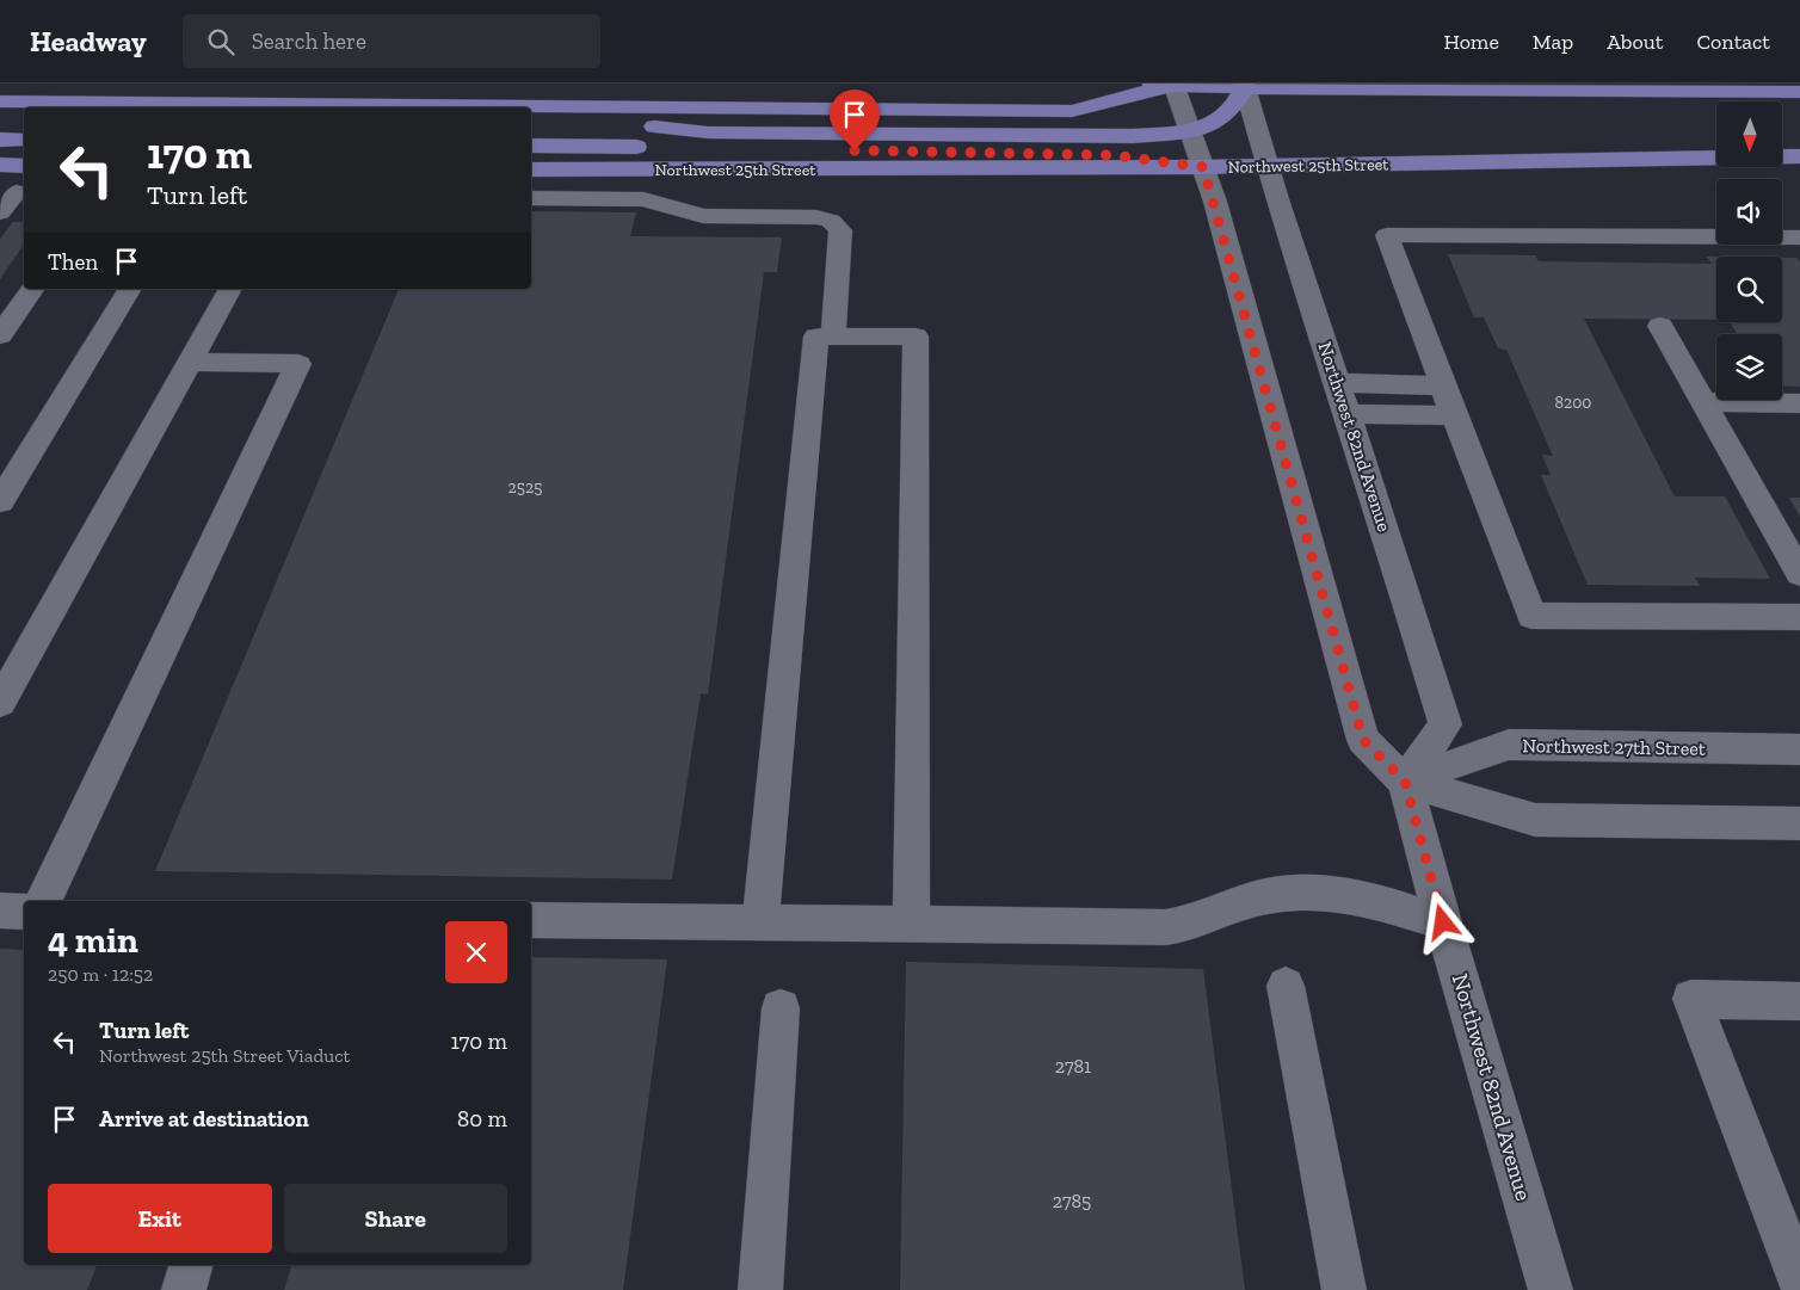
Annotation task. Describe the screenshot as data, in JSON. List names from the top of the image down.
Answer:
{
  "streets": {
    "main road": ["Northwest 25th Street"],
    "street": ["Northwest 82nd Avenue", "Northwest 27th Street"]
  },
  "crossings": [
    ["Northwest 25th Street", "Northwest 82nd Avenue"],
    ["Northwest 82nd Avenue", "Northwest 27th Street"]
  ],
  "house_numbers": [
    "8200",
    "2525",
    "2781",
    "2785"
  ],
  "north": "bottom",
  "page": {
    "header": "Headway",
    "search": "Search here",
    "nav": [
      "Home",
      "Map",
      "About",
      "Contact"
    ],
    "turn": ["170 m", "Turn left"],
    "then": "Then",
    "heading": ["4 min", "250 m · 12:52"],
    "list": [
      {
        "name": "Turn left",
        "note": "Northwest 25th Street Viaduct",
        "value": "170 m"
      },
      {
        "name": "Arrive at destination",
        "value": "80 m"
      }
    ],
    "buttons": ["Exit", "Share"]
  }
}
